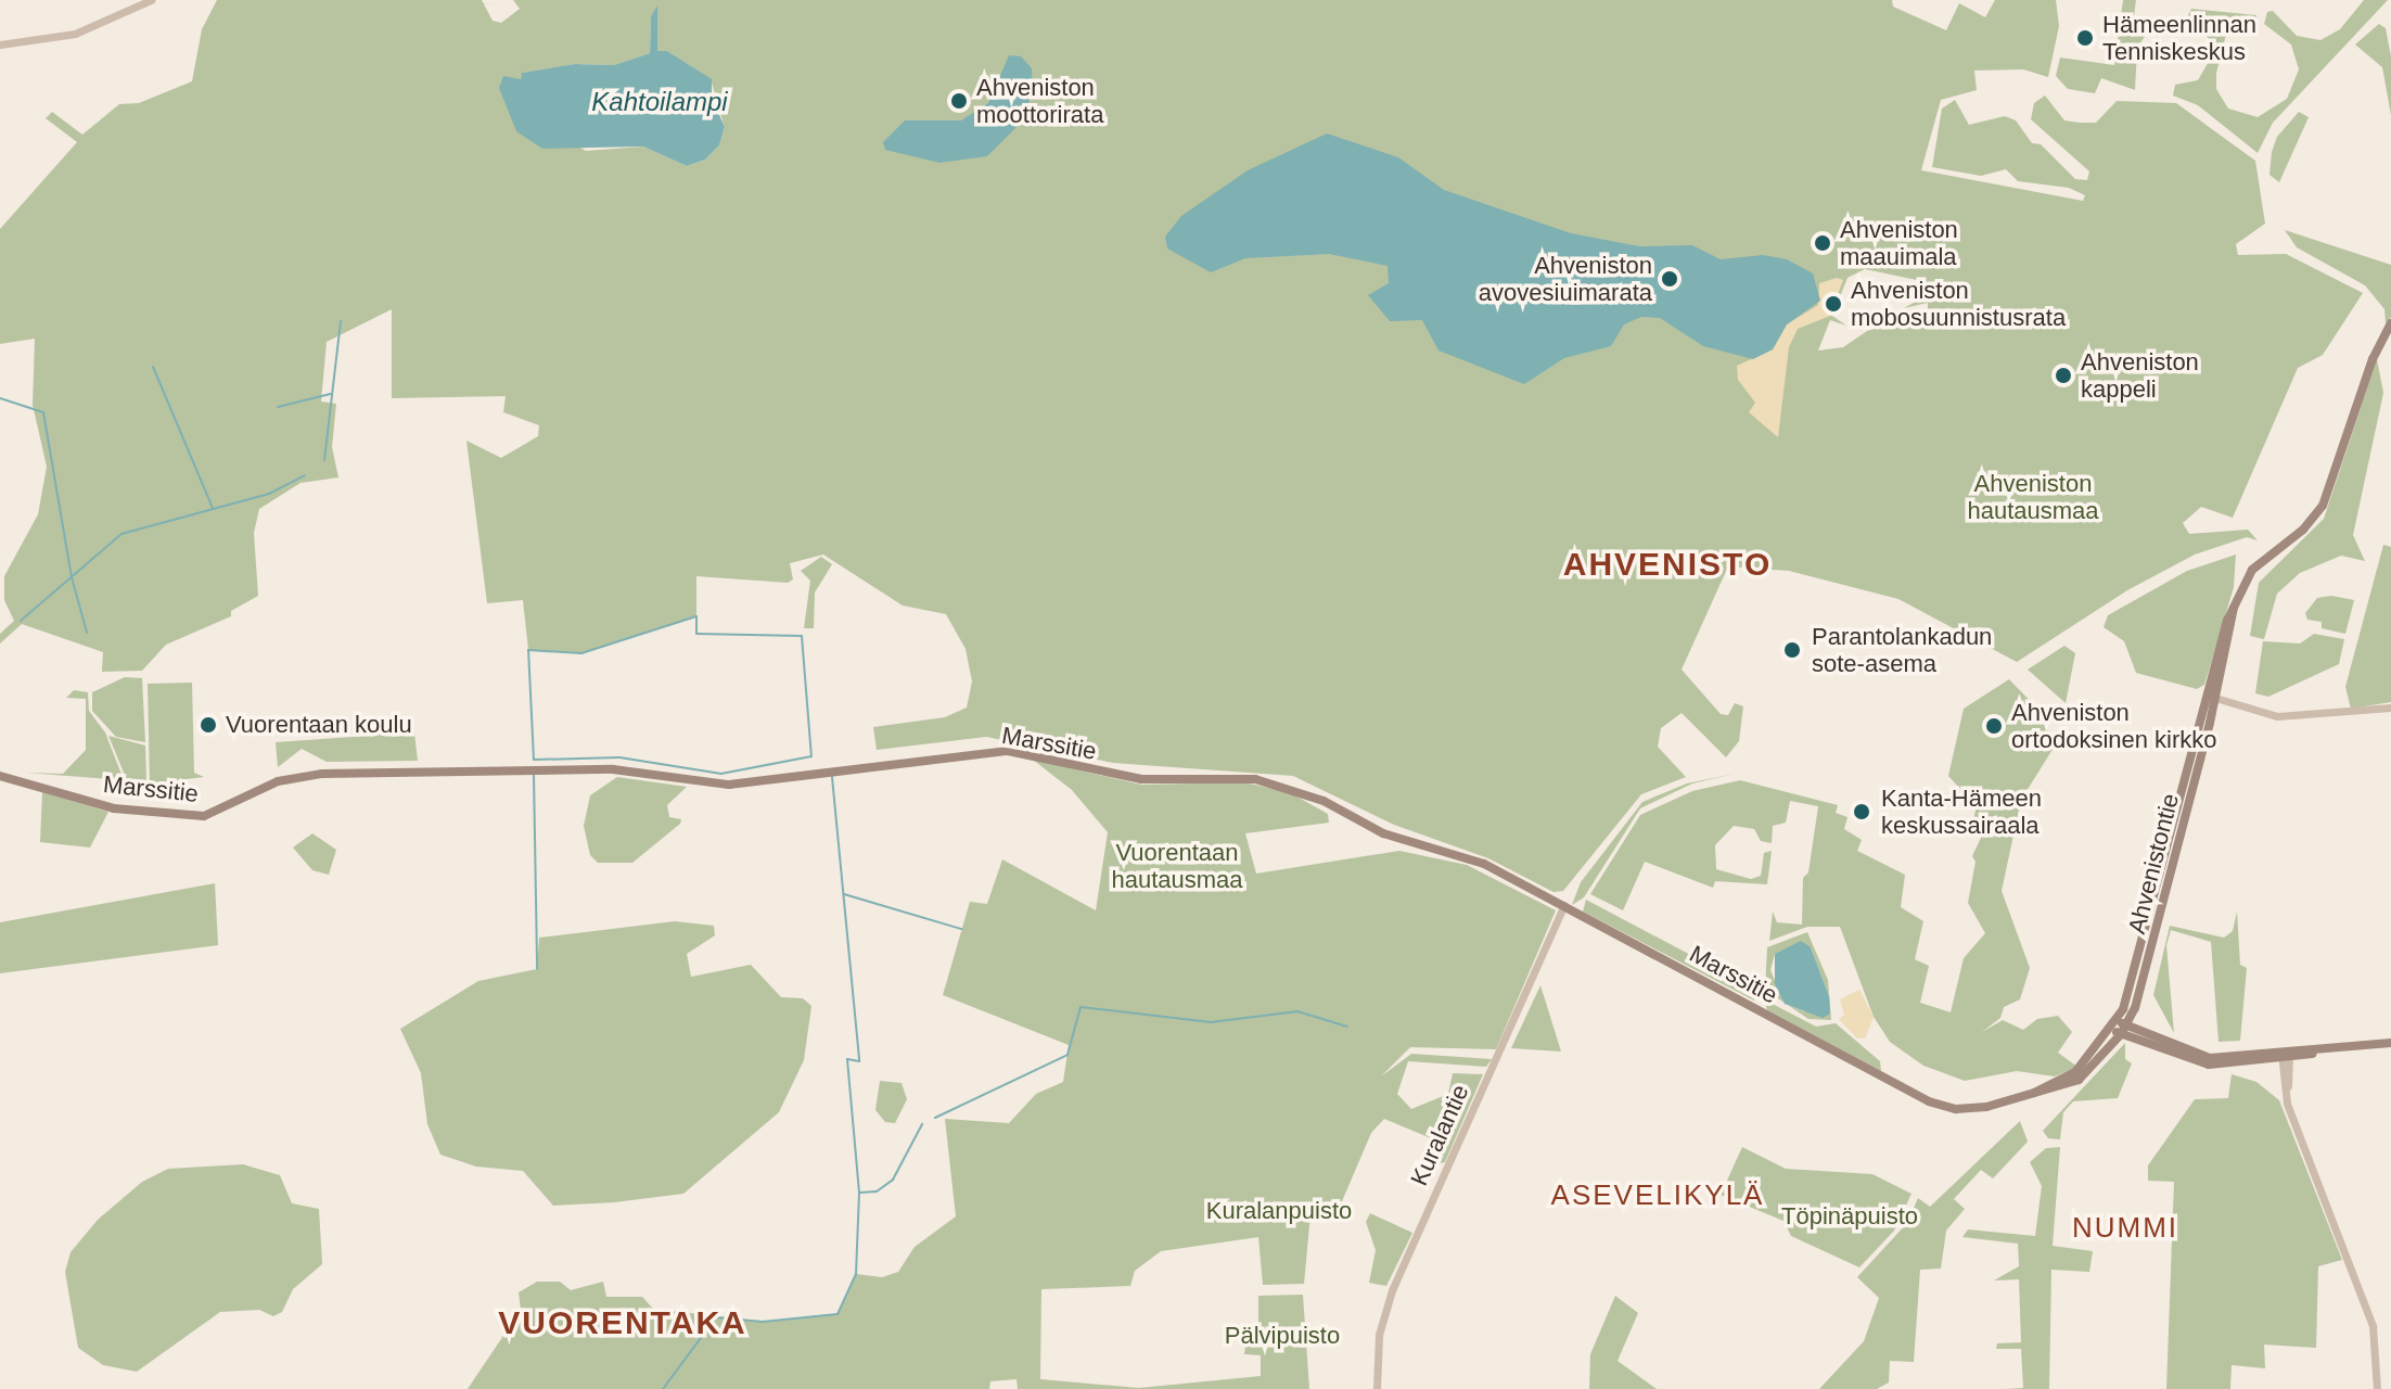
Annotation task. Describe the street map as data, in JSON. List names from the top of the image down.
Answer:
{
  "streets": {
    "main road": ["Marssitie", "Ahvenistontie"],
    "street": ["Kuralantie"]
  },
  "crossings": [
    ["Marssitie", "Ahvenistontie"],
    ["Marssitie", "Kuralantie"]
  ],
  "districts": [
    "AHVENISTO",
    "ASEVELIKYLÄ",
    "NUMMI",
    "VUORENTAKA"
  ],
  "water": ["Kahtoilampi"],
  "parks": [
    "Ahveniston hautausmaa",
    "Vuorentaan hautausmaa",
    "Kuralanpuisto",
    "Töpinäpuisto",
    "Pälvipuisto"
  ],
  "places": [
    "Hämeenlinnan Tenniskeskus",
    "Ahveniston moottorirata",
    "Ahveniston maauimala",
    "Ahveniston avovesiuimarata",
    "Ahveniston mobosuunnistusrata",
    "Ahveniston kappeli",
    "Parantolankadun sote-asema",
    "Vuorentaan koulu",
    "Ahveniston ortodoksinen kirkko",
    "Kanta-Hämeen keskussairaala"
  ]
}
